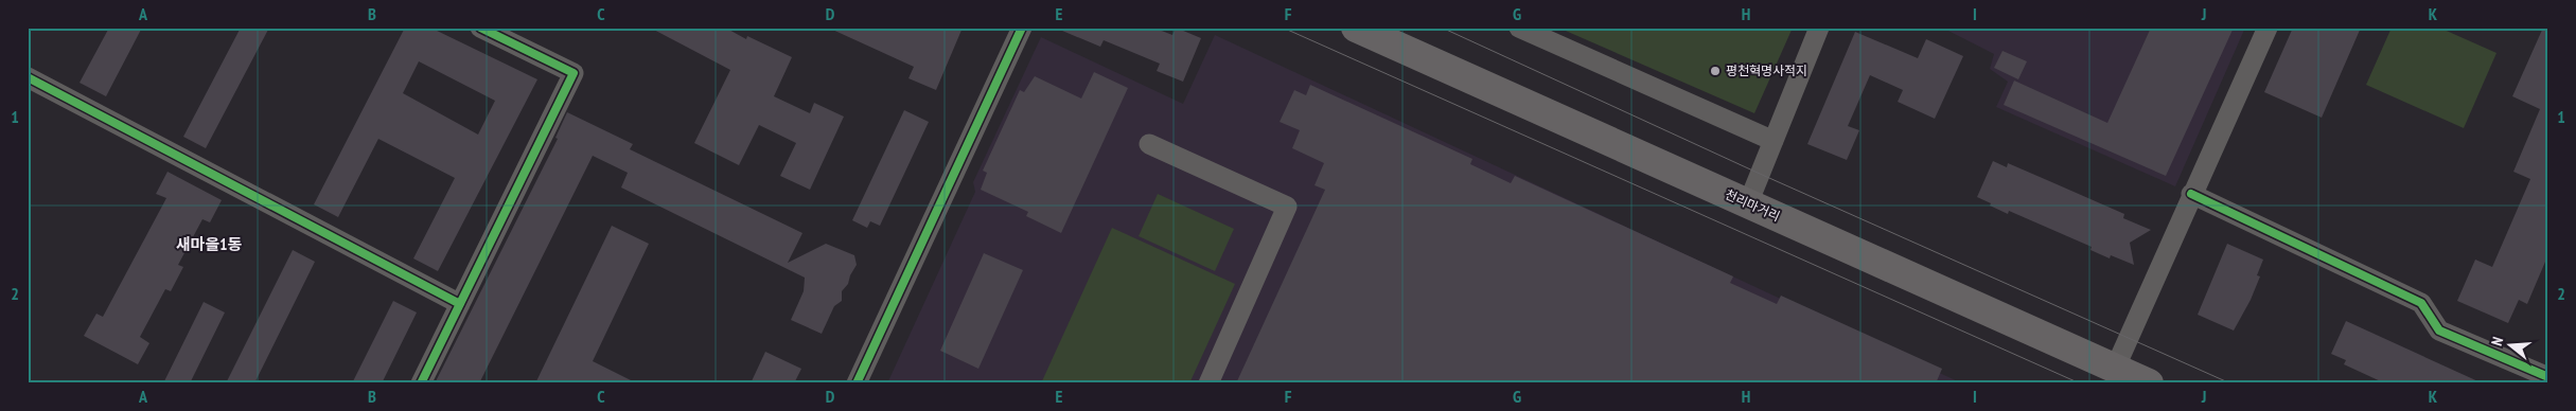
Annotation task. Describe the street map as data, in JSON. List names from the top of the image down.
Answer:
{
  "streets": {
    "highway": ["천리마거리"]
  },
  "districts": ["새마을1동"],
  "places": ["평천혁명사적지"],
  "north": "left",
  "grid": {
    "columns": [
      "A",
      "B",
      "C",
      "D",
      "E",
      "F",
      "G",
      "H",
      "I",
      "J",
      "K"
    ],
    "rows": ["1", "2"]
  }
}
